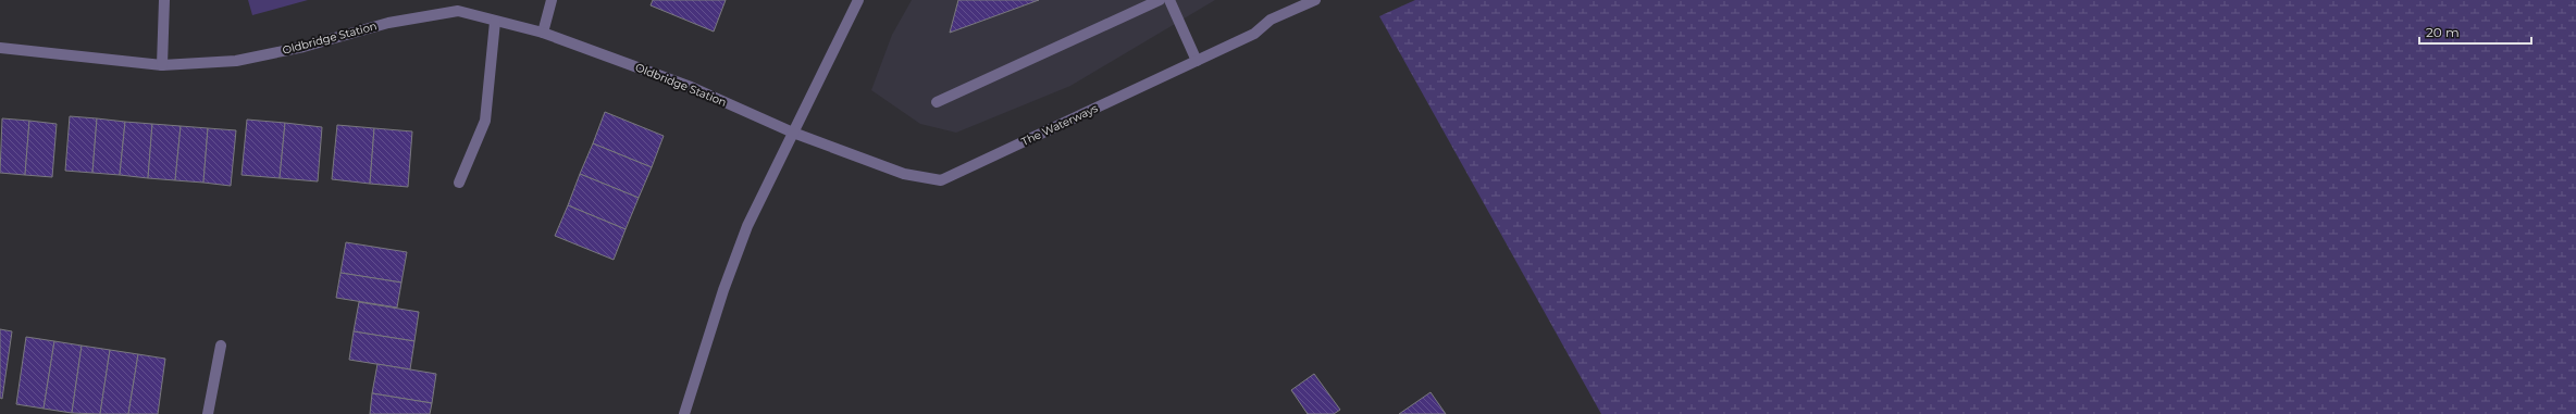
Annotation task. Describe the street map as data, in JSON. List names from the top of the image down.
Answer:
{
  "streets": {
    "street": ["Oldbridge Station", "The Waterways"]
  },
  "crossings": [
    ["Oldbridge Station", "The Waterways"]
  ],
  "scale_bar": "20 m"
}
